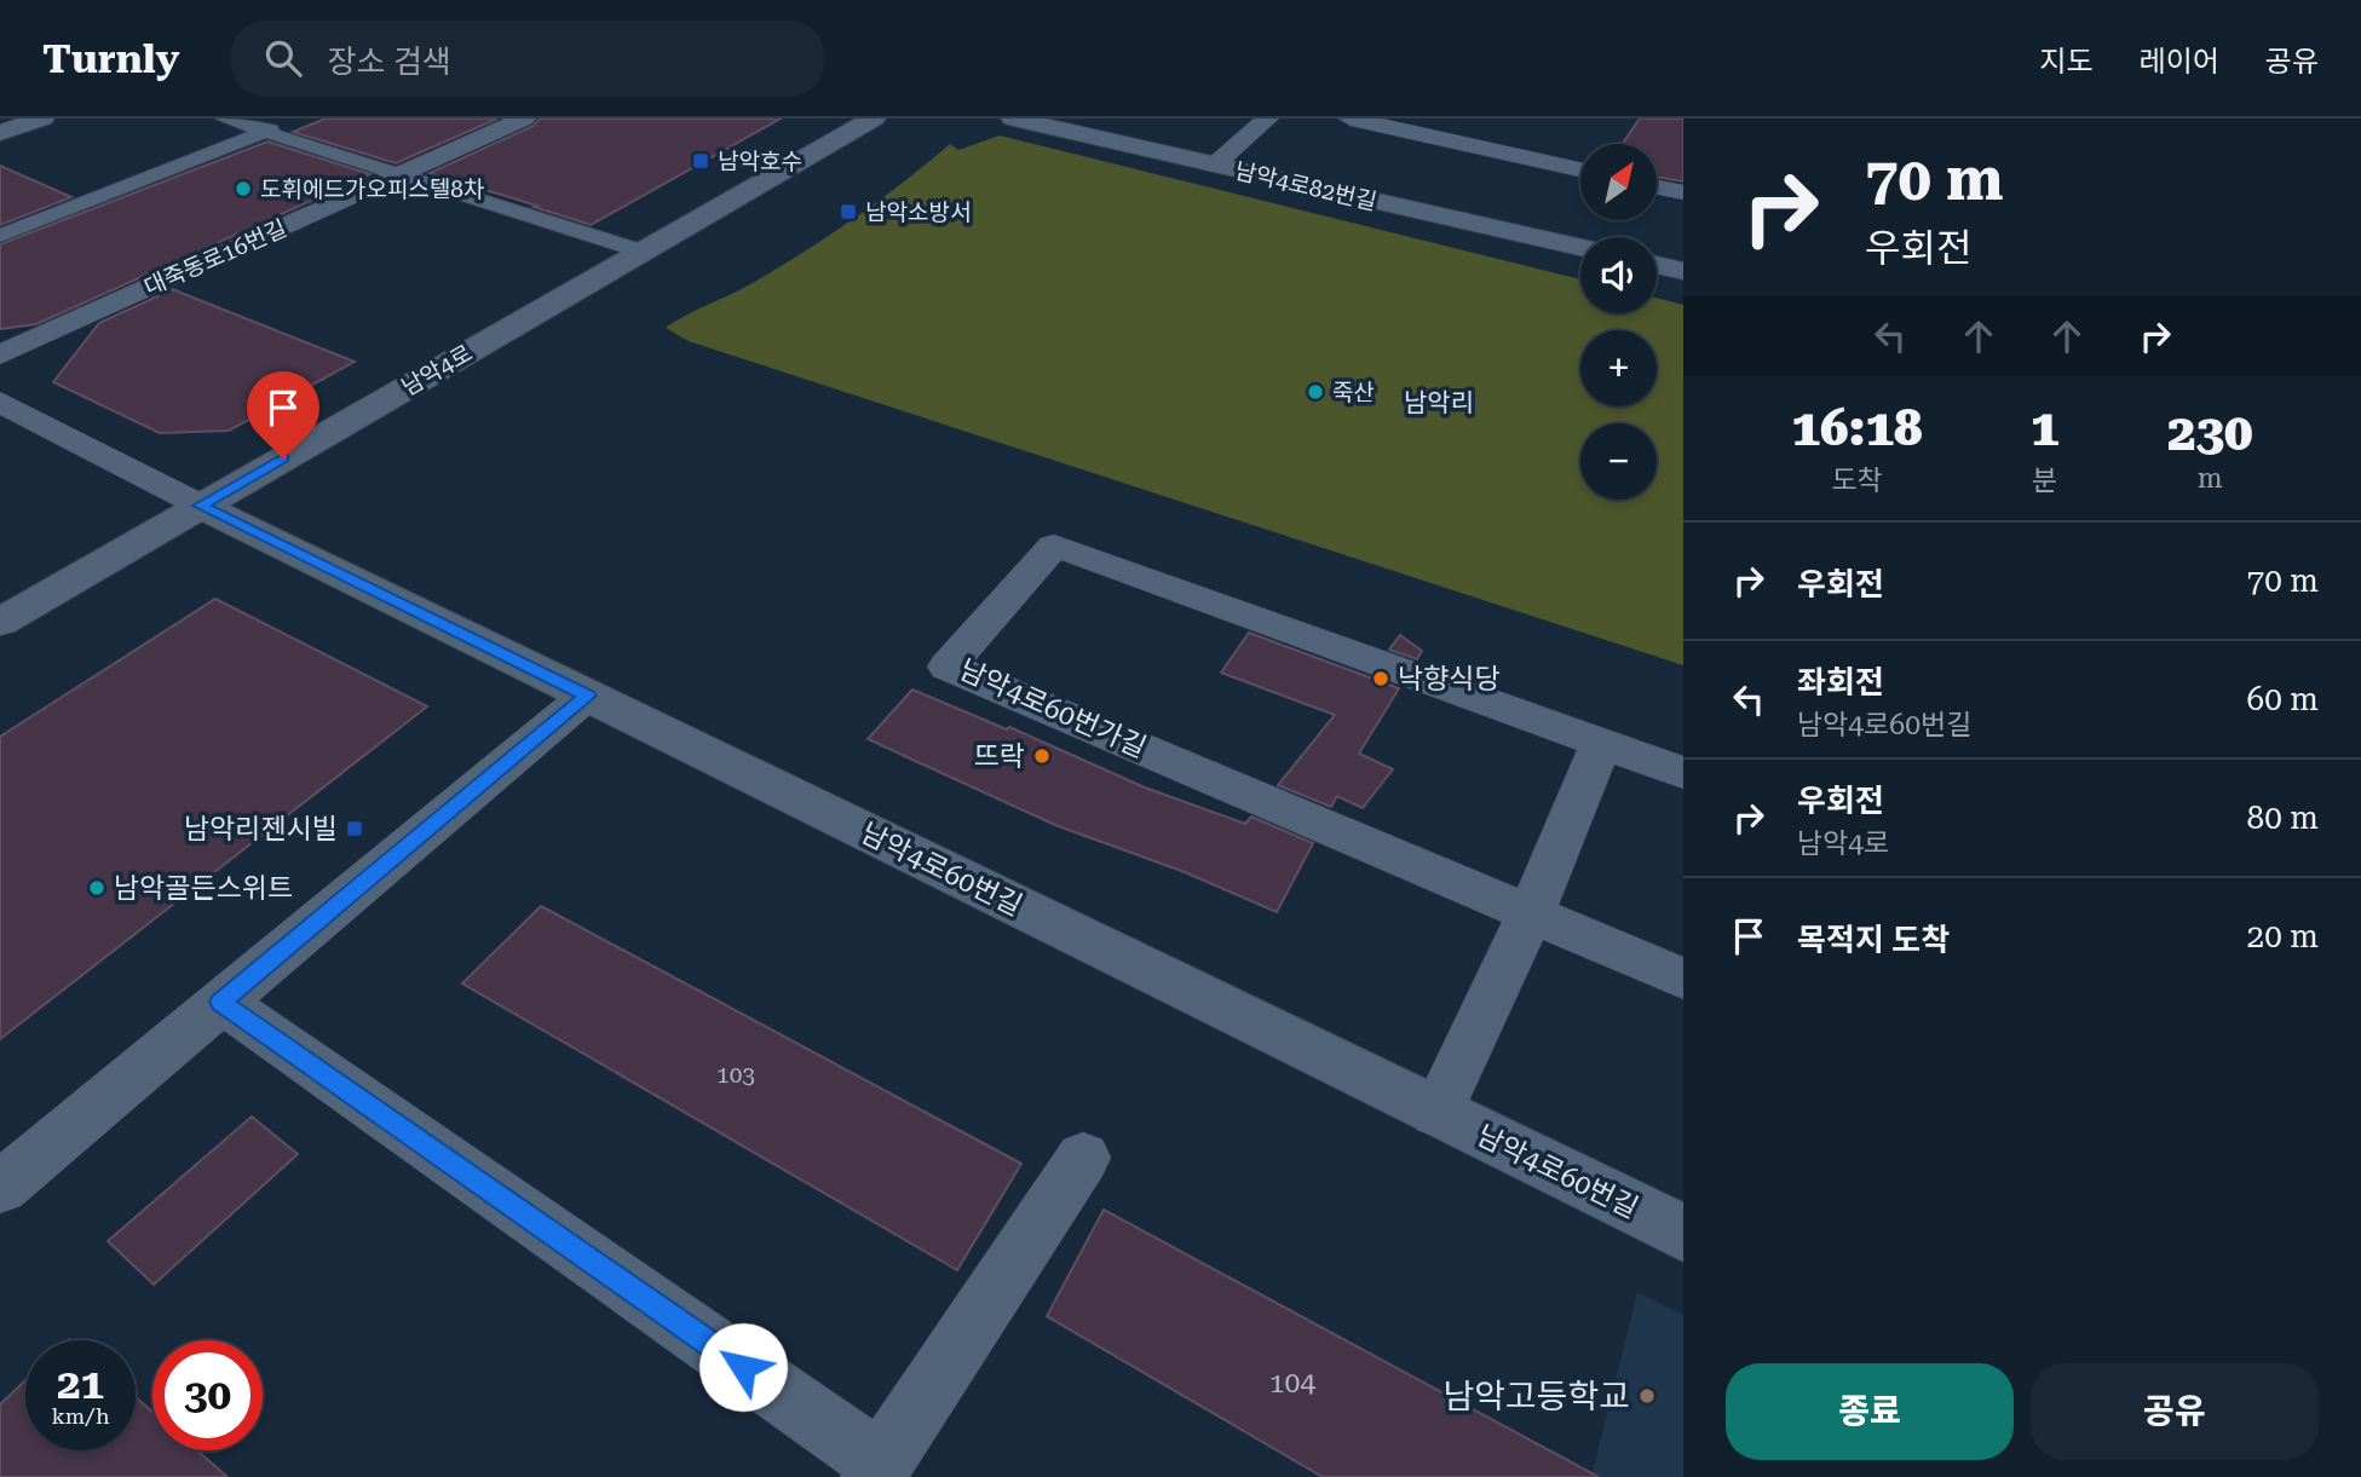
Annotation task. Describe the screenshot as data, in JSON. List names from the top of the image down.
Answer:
{
  "streets": {
    "street": [
      "남악4로82번길",
      "대죽동로16번길",
      "남악4로",
      "남악4로60번가길",
      "남악4로60번길"
    ]
  },
  "crossings": [
    ["남악4로", "남악4로60번길"]
  ],
  "districts": ["남악리"],
  "places": {
    "transit": ["남악호수", "남악소방서", "남악리젠시빌"],
    "other": [
      "도휘에드가오피스텔8차",
      "죽산",
      "낙향식당",
      "뜨락",
      "남악골든스위트",
      "남악고등학교"
    ]
  },
  "house_numbers": ["103", "104"],
  "north": "top right",
  "page": {
    "header": "Turnly",
    "search": "장소 검색",
    "nav": ["지도", "레이어", "공유"],
    "turn": ["70 m", "우회전"],
    "map_buttons": ["+", "−"],
    "eta": [
      "16:18",
      "도착",
      "1",
      "분",
      "230",
      "m"
    ],
    "list": [
      {
        "name": "우회전",
        "value": "70 m"
      },
      {
        "name": "좌회전",
        "note": "남악4로60번길",
        "value": "60 m"
      },
      {
        "name": "우회전",
        "note": "남악4로",
        "value": "80 m"
      },
      {
        "name": "목적지 도착",
        "value": "20 m"
      }
    ],
    "speed": "21 km/h",
    "limit": "30",
    "buttons": ["종료", "공유"]
  }
}
